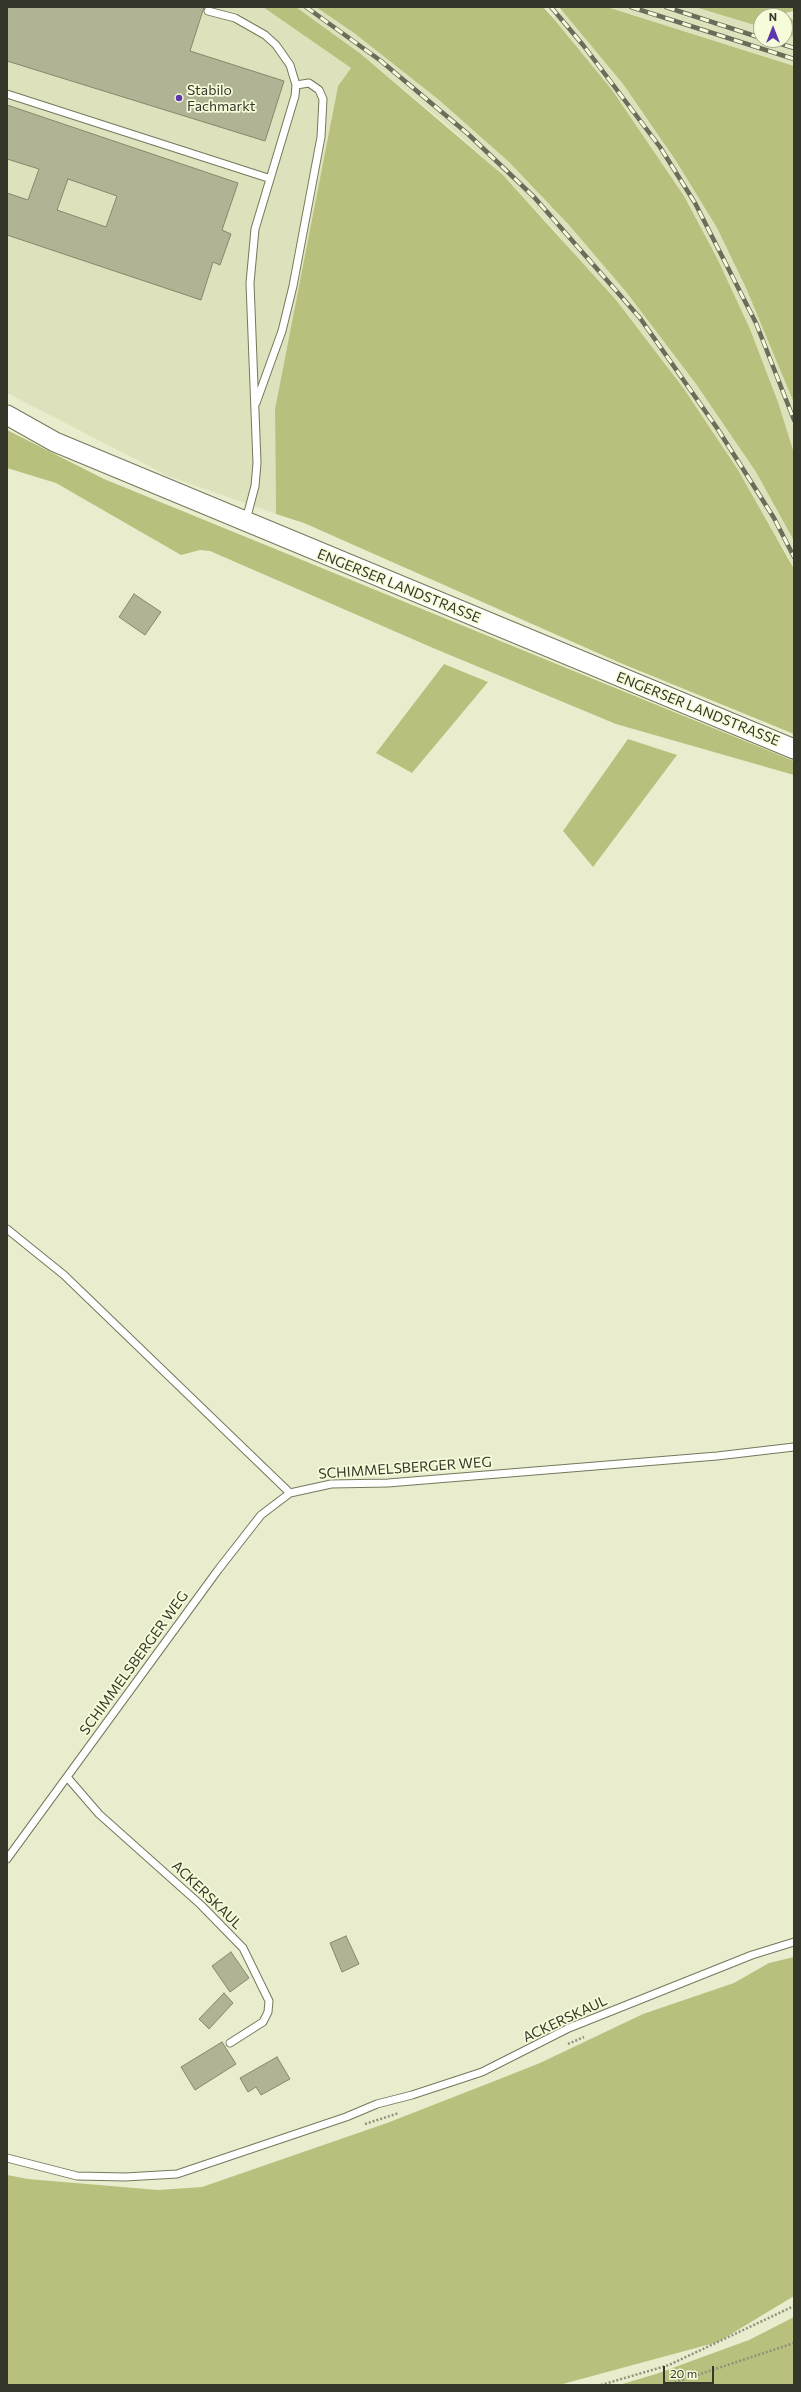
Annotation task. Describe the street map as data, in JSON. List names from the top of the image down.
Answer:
{
  "streets": {
    "main road": ["ENGERSER LANDSTRASSE"],
    "lane": ["SCHIMMELSBERGER WEG", "ACKERSKAUL"]
  },
  "crossings": [
    ["SCHIMMELSBERGER WEG", "ACKERSKAUL"]
  ],
  "places": ["Stabilo Fachmarkt"],
  "scale_bar": "20 m",
  "north": "top"
}
